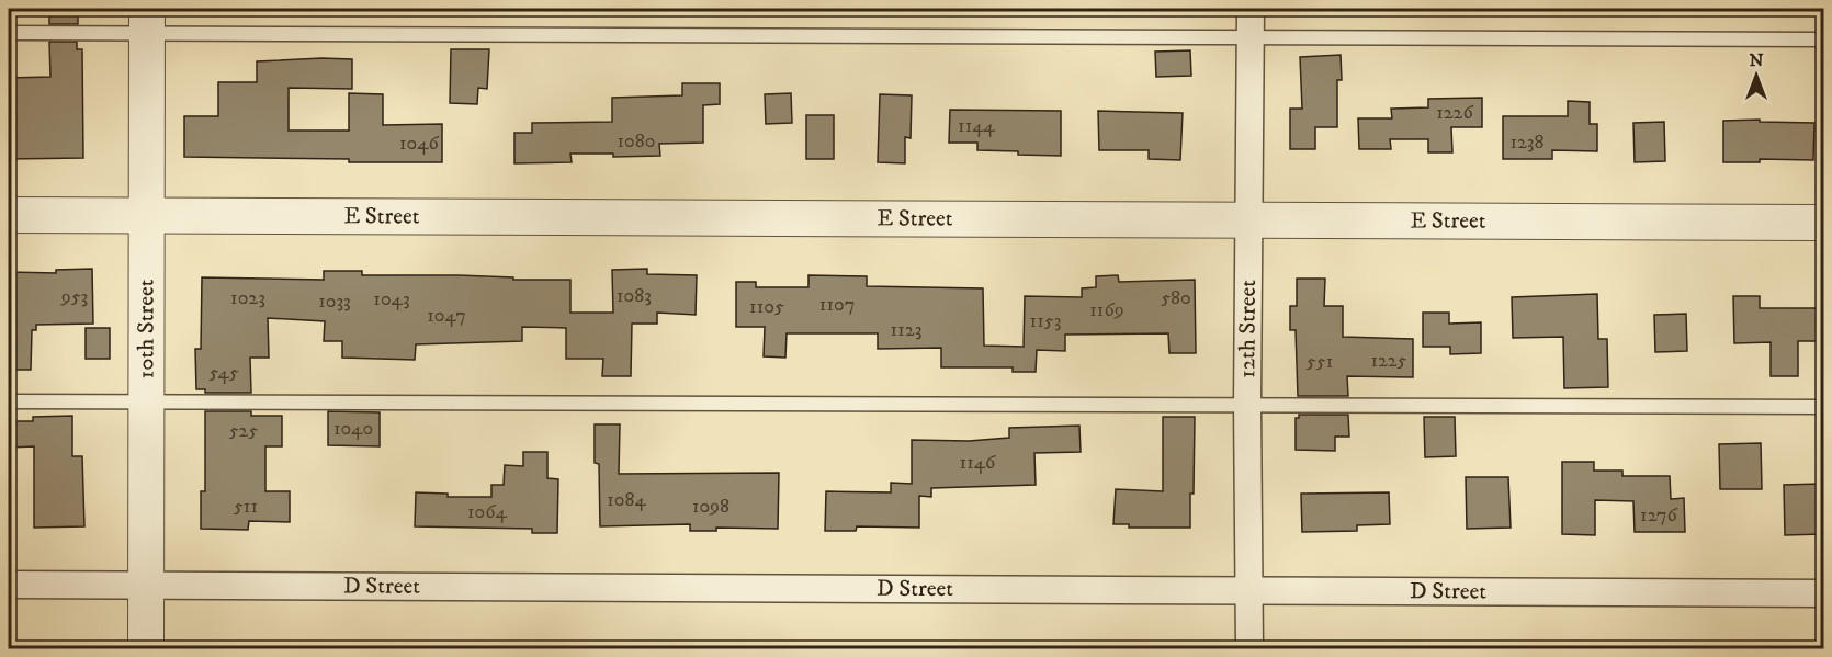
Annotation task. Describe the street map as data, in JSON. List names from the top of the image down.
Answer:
{
  "streets": {
    "street": [
      "E Street",
      "10th Street",
      "12th Street",
      "D Street"
    ]
  },
  "crossings": [
    ["E Street", "10th Street"],
    ["E Street", "12th Street"],
    ["10th Street", "D Street"],
    ["12th Street", "D Street"]
  ],
  "house_numbers": [
    "1226",
    "1144",
    "1080",
    "1238",
    "1046",
    "1083",
    "953",
    "1023",
    "580",
    "1043",
    "1033",
    "1107",
    "1105",
    "1169",
    "1047",
    "1153",
    "1123",
    "1225",
    "551",
    "545",
    "1040",
    "525",
    "1146",
    "1084",
    "511",
    "1098",
    "1064",
    "1276"
  ],
  "north": "top"
}
